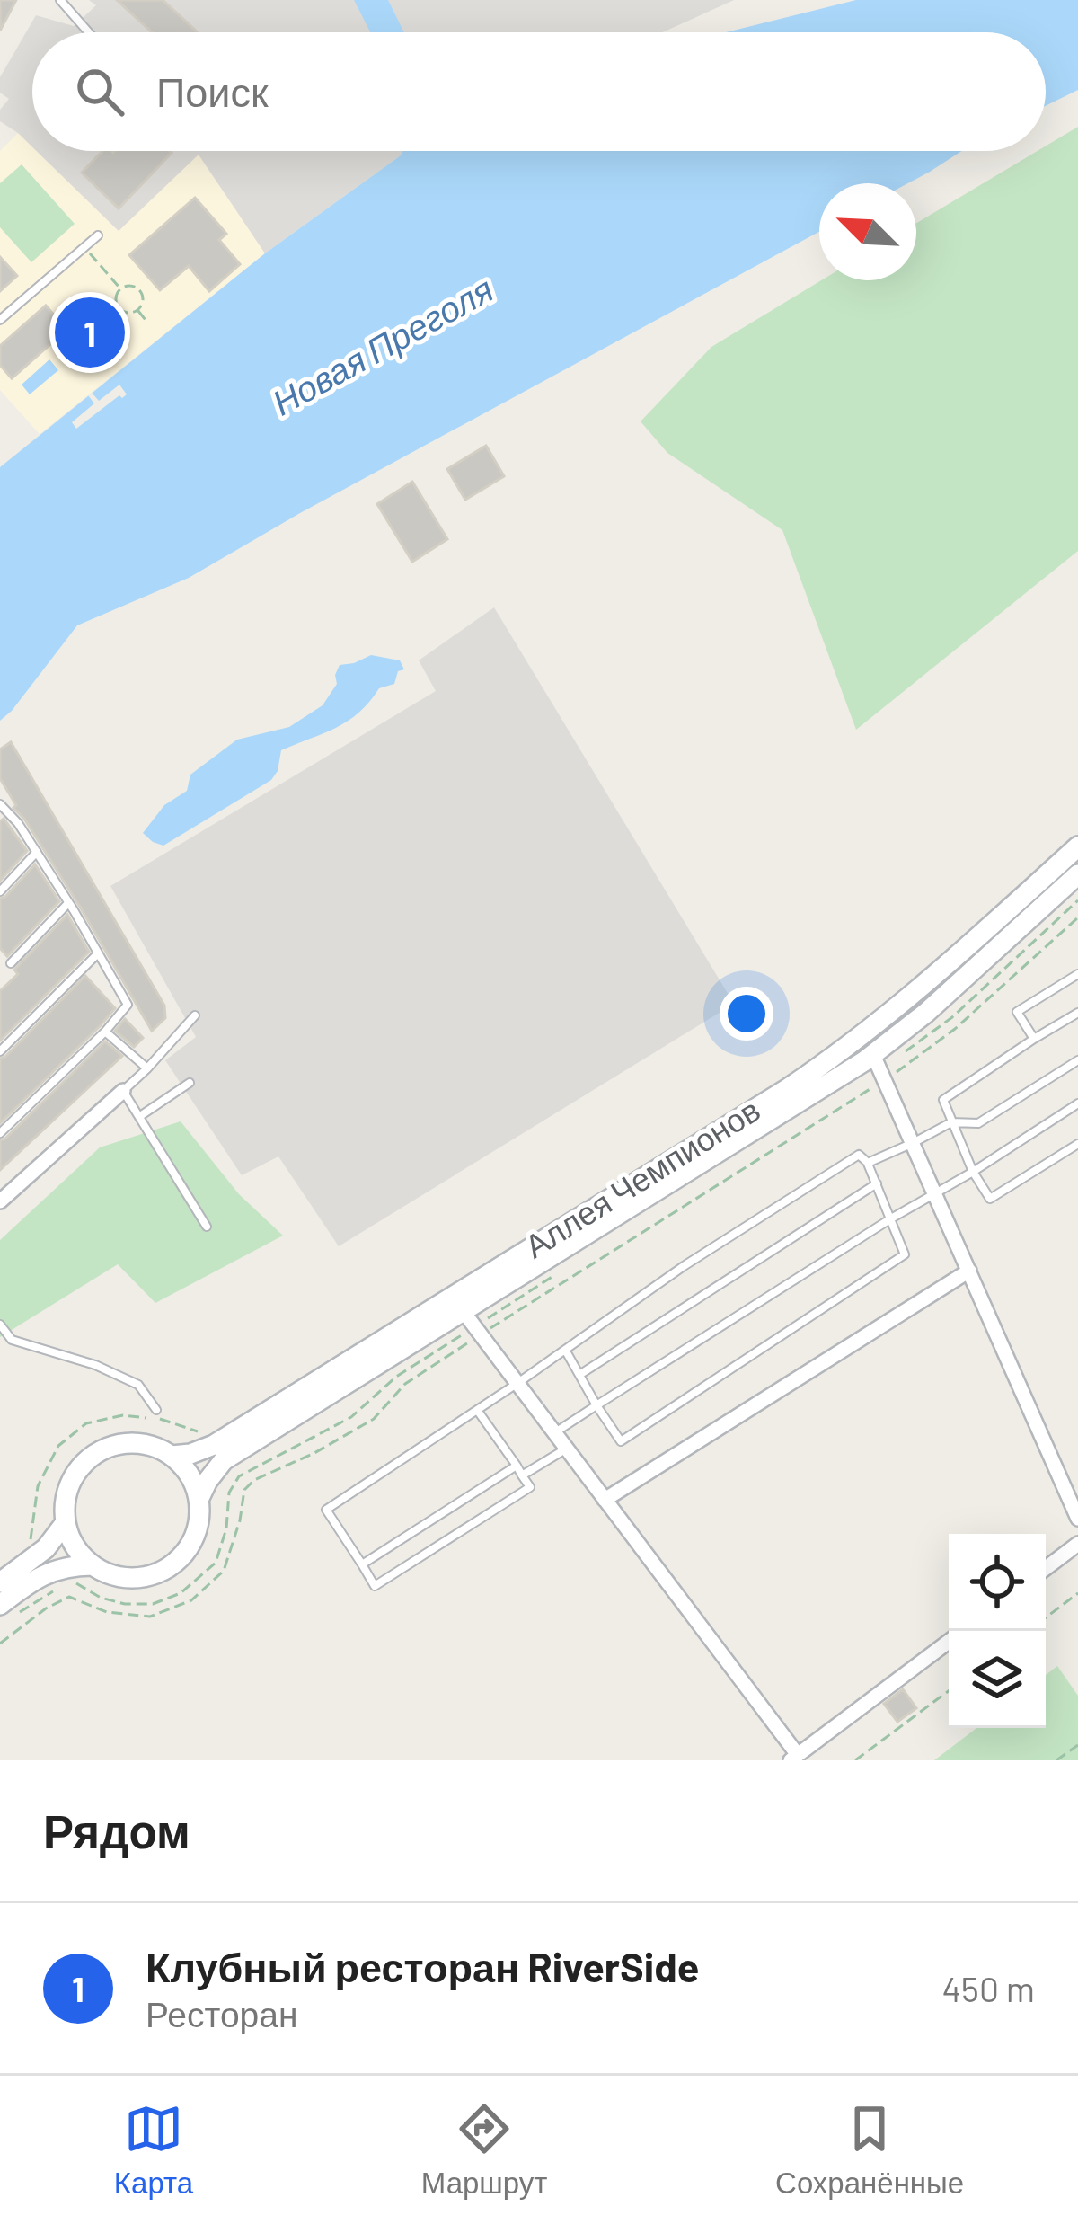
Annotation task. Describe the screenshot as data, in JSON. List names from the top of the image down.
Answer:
{
  "streets": {
    "main road": ["Аллея Чемпионов"]
  },
  "water": ["Новая Преголя"],
  "north": "top left",
  "page": {
    "search": "Поиск",
    "pins": "1",
    "heading": "Рядом",
    "list": [
      {
        "mark": "1",
        "name": "Клубный ресторан RiverSide",
        "note": "Ресторан",
        "value": "450 m"
      }
    ],
    "nav": ["Карта", "Маршрут", "Сохранённые"]
  }
}
